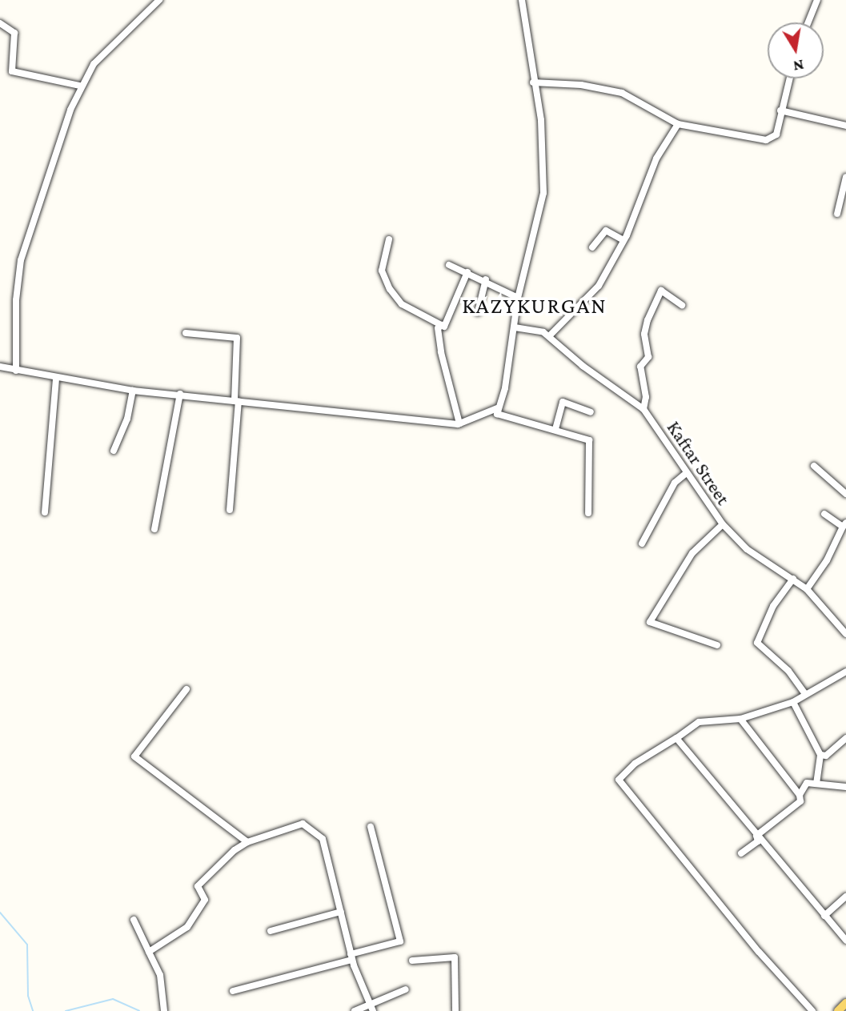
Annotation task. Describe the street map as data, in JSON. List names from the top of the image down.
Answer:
{
  "streets": {
    "street": ["Kaftar Street"]
  },
  "districts": ["KAZYKURGAN"],
  "north": "bottom"
}
